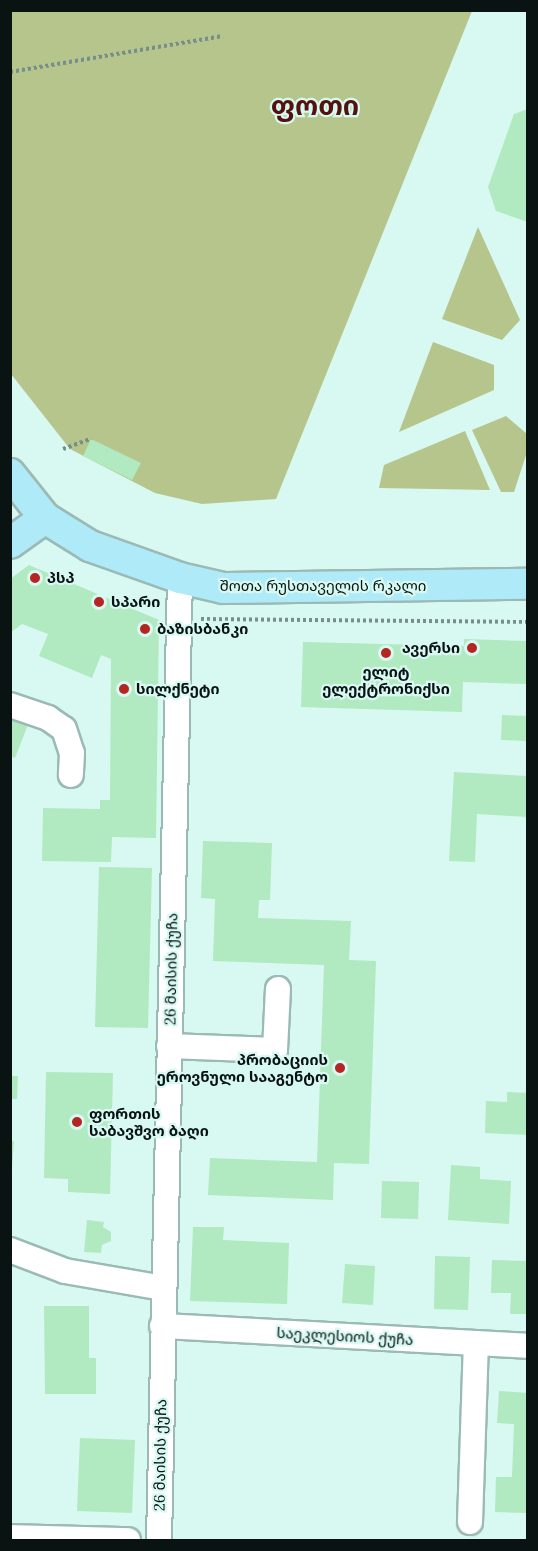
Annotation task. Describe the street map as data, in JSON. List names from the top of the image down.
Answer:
{
  "streets": {
    "main road": ["შოთა რუსთაველის რკალი"],
    "street": ["26 მაისის ქუჩა", "საეკლესიოს ქუჩა"]
  },
  "crossings": [
    ["შოთა რუსთაველის რკალი", "26 მაისის ქუჩა"],
    ["26 მაისის ქუჩა", "საეკლესიოს ქუჩა"]
  ],
  "districts": ["ფოთი"],
  "places": [
    "პსპ",
    "სპარი",
    "ბაზისბანკი",
    "ავერსი",
    "ელიტ ელექტრონიქსი",
    "სილქნეტი",
    "პრობაციის ეროვნული სააგენტო",
    "ფორთის საბავშვო ბაღი"
  ]
}
